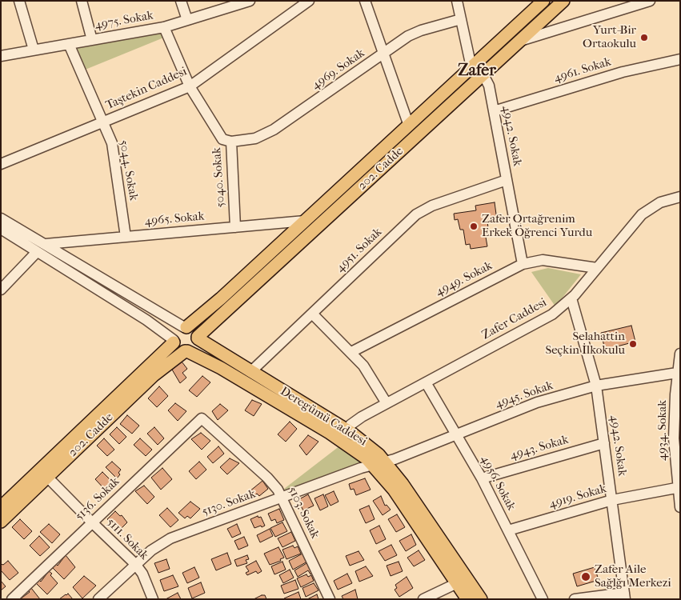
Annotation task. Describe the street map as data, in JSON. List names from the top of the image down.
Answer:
{
  "streets": {
    "main road": ["202. Cadde", "Deregümü Caddesi"],
    "street": [
      "4975. Sokak",
      "4969. Sokak",
      "4961. Sokak",
      "Taştekin Caddesi",
      "4942. Sokak",
      "5044. Sokak",
      "5040. Sokak",
      "4965. Sokak",
      "4951. Sokak",
      "4949. Sokak",
      "Zafer Caddesi",
      "4945. Sokak",
      "4934. Sokak",
      "4943. Sokak",
      "4956. Sokak",
      "4919. Sokak",
      "5136. Sokak",
      "5130. Sokak",
      "5103. Sokak",
      "5111. Sokak"
    ]
  },
  "crossings": [
    ["4975. Sokak", "5044. Sokak"],
    ["4975. Sokak", "5040. Sokak"],
    ["4969. Sokak", "4942. Sokak"],
    ["4969. Sokak", "5040. Sokak"],
    ["4961. Sokak", "4942. Sokak"],
    ["Taştekin Caddesi", "5044. Sokak"],
    ["Taştekin Caddesi", "5040. Sokak"],
    ["4942. Sokak", "202. Cadde"],
    ["4942. Sokak", "4951. Sokak"],
    ["4942. Sokak", "4949. Sokak"],
    ["4942. Sokak", "Zafer Caddesi"],
    ["4942. Sokak", "4945. Sokak"],
    ["4942. Sokak", "4943. Sokak"],
    ["4942. Sokak", "4919. Sokak"],
    ["202. Cadde", "4965. Sokak"],
    ["202. Cadde", "Deregümü Caddesi"],
    ["202. Cadde", "5111. Sokak"],
    ["5044. Sokak", "4965. Sokak"],
    ["5040. Sokak", "4965. Sokak"],
    ["4951. Sokak", "Deregümü Caddesi"],
    ["4949. Sokak", "Zafer Caddesi"],
    ["Zafer Caddesi", "Deregümü Caddesi"],
    ["Zafer Caddesi", "4956. Sokak"],
    ["4945. Sokak", "Deregümü Caddesi"],
    ["4945. Sokak", "4934. Sokak"],
    ["4945. Sokak", "4956. Sokak"],
    ["4945. Sokak", "5130. Sokak"],
    ["Deregümü Caddesi", "5130. Sokak"],
    ["4934. Sokak", "4919. Sokak"],
    ["4943. Sokak", "4956. Sokak"],
    ["4956. Sokak", "4919. Sokak"],
    ["5136. Sokak", "5103. Sokak"],
    ["5136. Sokak", "5111. Sokak"],
    ["5130. Sokak", "5103. Sokak"],
    ["5130. Sokak", "5111. Sokak"]
  ],
  "districts": ["Zafer"],
  "places": [
    "Yurt-Bir Ortaokulu",
    "Zafer Ortağrenim Erkek Öğrenci Yurdu",
    "Selahattin Seçkin İlkokulu",
    "Zafer Aile Sağlğı Merkezi"
  ]
}
